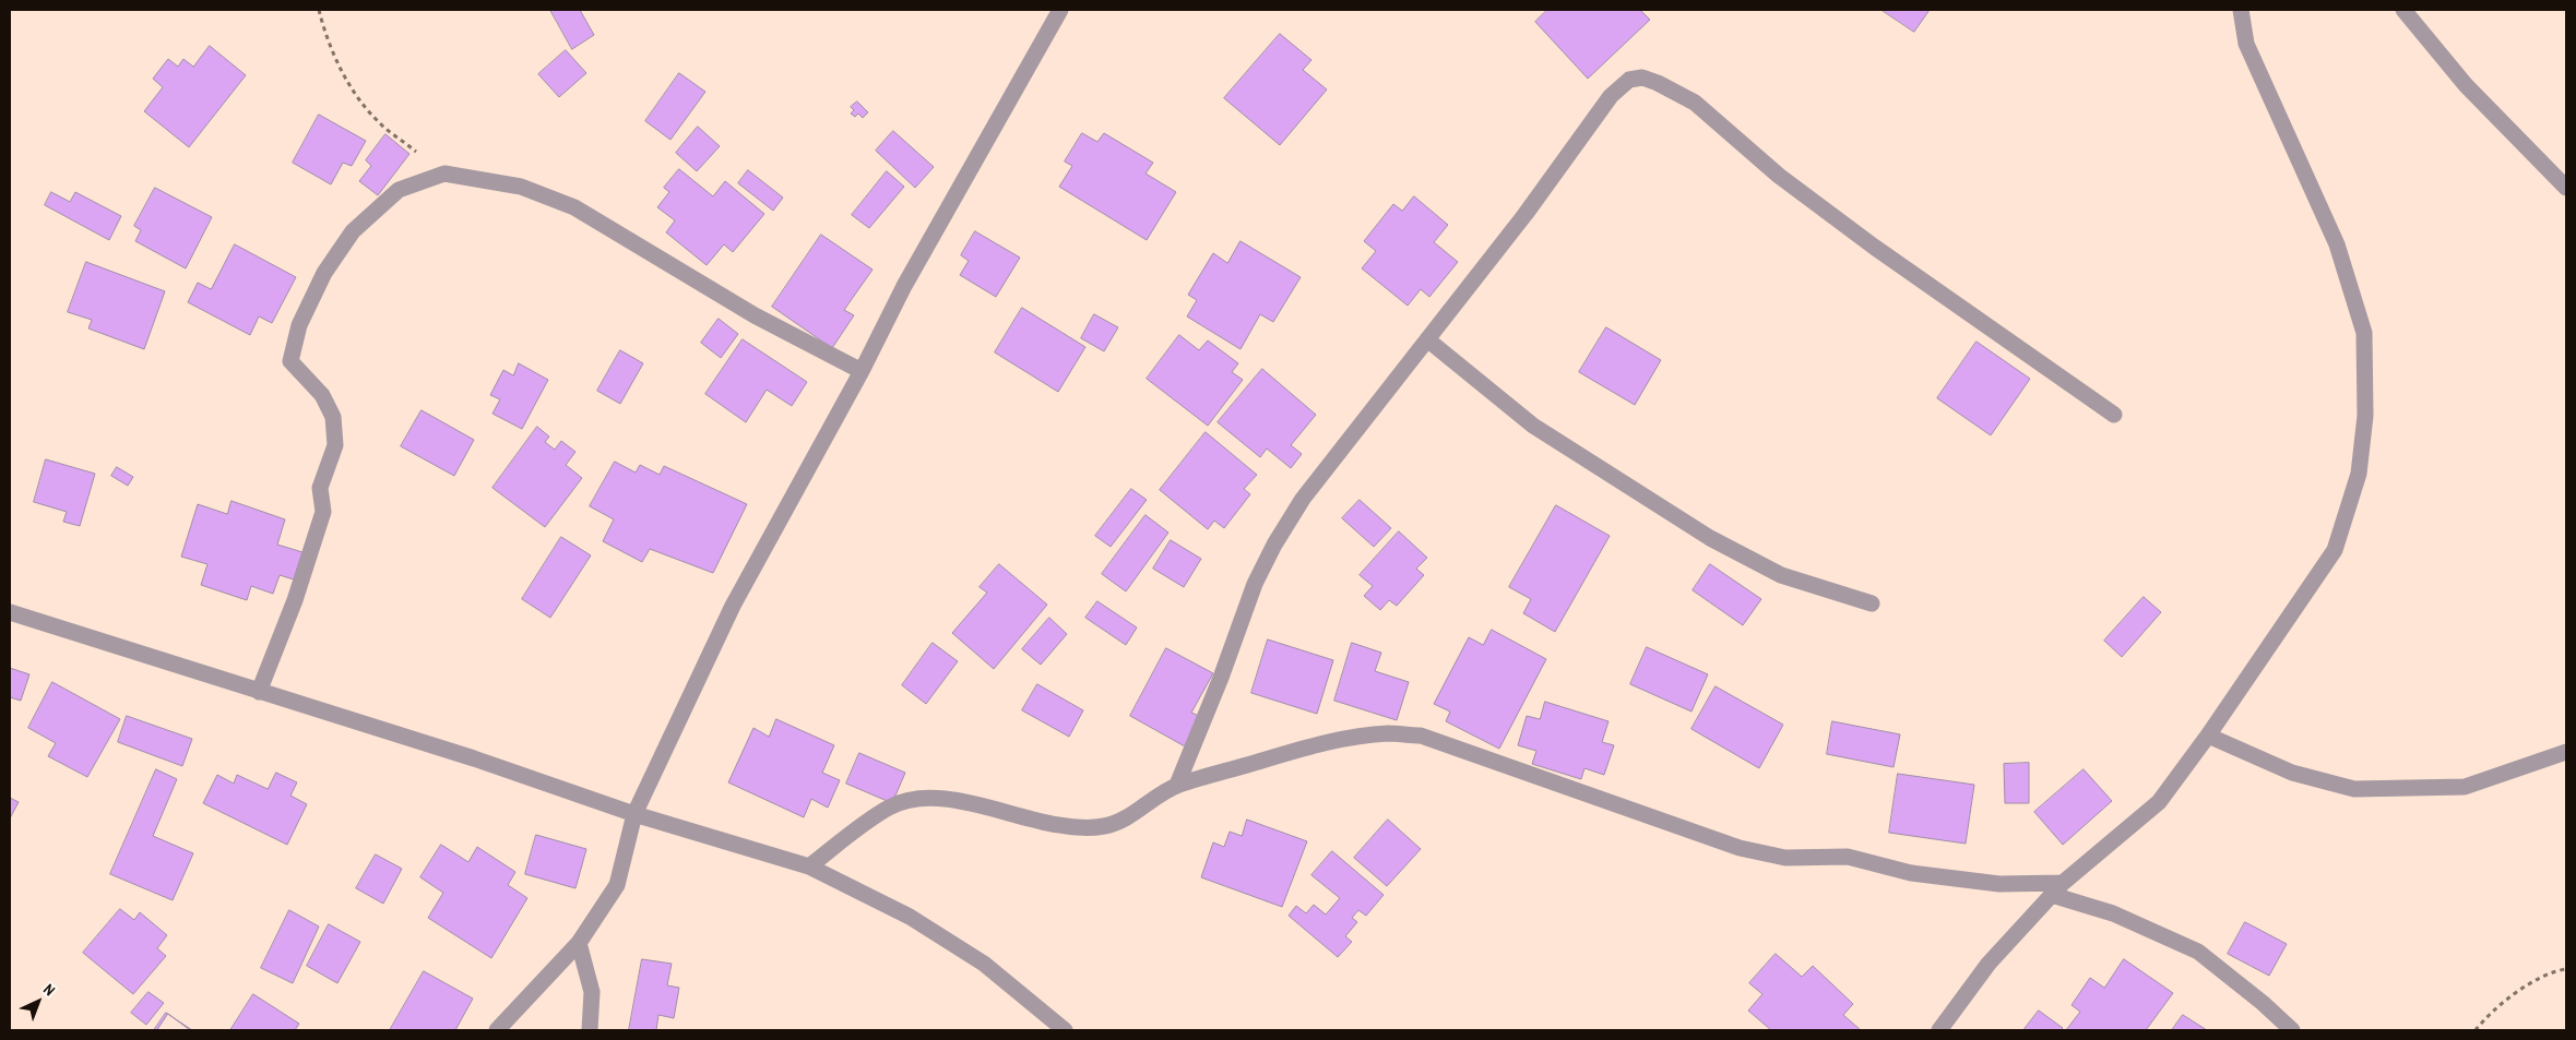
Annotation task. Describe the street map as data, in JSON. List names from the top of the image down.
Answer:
{
  "north": "top right"
}
